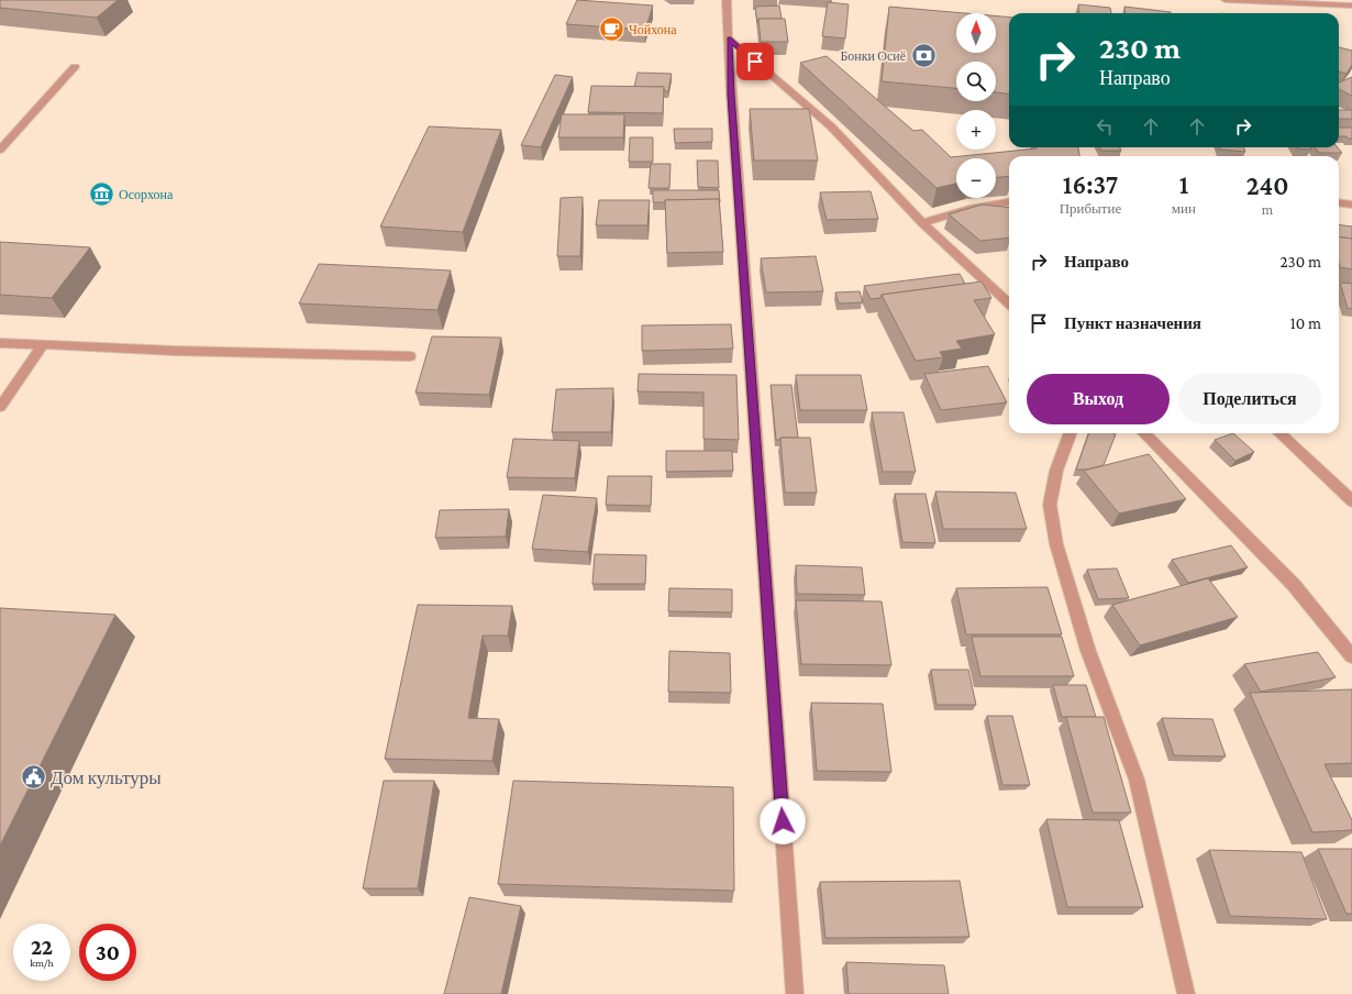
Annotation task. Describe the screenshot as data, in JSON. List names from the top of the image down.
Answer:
{
  "places": {
    "cafe": ["Чойхона"],
    "bank": ["Бонки Осиё"],
    "museum": ["Осорхона"],
    "public building": ["Дом культуры"]
  },
  "north": "top",
  "page": {
    "map_buttons": ["+", "−"],
    "turn": ["230 m", "Направо"],
    "eta": [
      "16:37",
      "Прибытие",
      "1",
      "мин",
      "240",
      "m"
    ],
    "list": [
      {
        "name": "Направо",
        "value": "230 m"
      },
      {
        "name": "Пункт назначения",
        "value": "10 m"
      }
    ],
    "buttons": ["Выход", "Поделиться"],
    "speed": "22 km/h",
    "limit": "30"
  }
}
